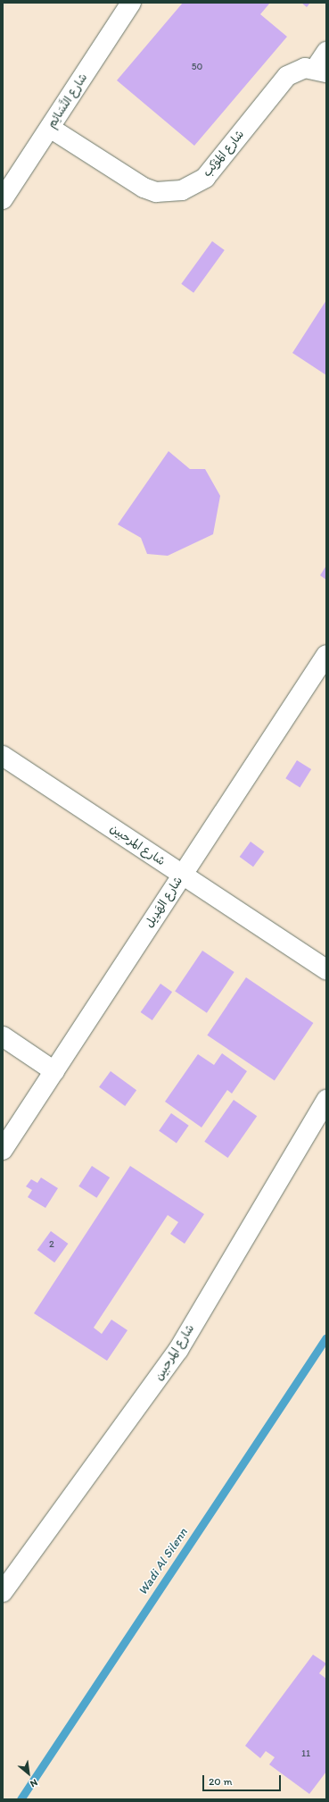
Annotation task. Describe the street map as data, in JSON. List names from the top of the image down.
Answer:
{
  "streets": {
    "street": [
      "شارع النَّسَائِم",
      "شارع المَوْكِب",
      "شارع المرحبين",
      "شارع الهَدِيل"
    ]
  },
  "crossings": [
    ["شارع النَّسَائِم", "شارع المَوْكِب"],
    ["شارع المرحبين", "شارع الهَدِيل"]
  ],
  "water": ["Wadi Al Silenn"],
  "house_numbers": ["50", "2", "11"],
  "scale_bar": "20 m",
  "north": "bottom right"
}
